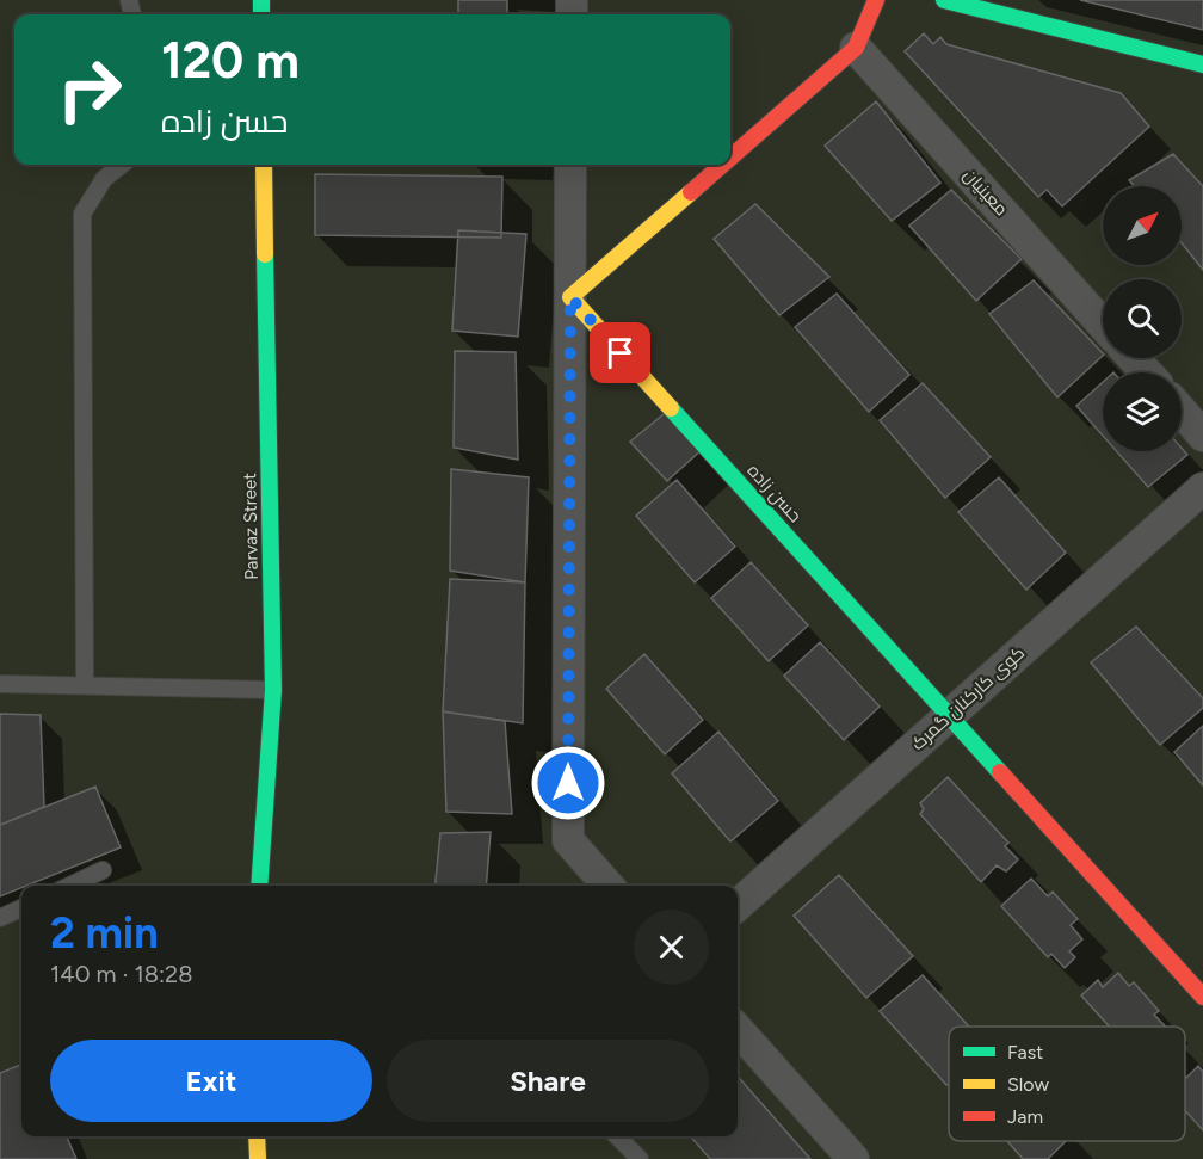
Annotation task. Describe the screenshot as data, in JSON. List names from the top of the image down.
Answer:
{
  "streets": {
    "street": [
      "معینیان",
      "حسن زاده",
      "Parvaz Street",
      "کوی کارکنان گمرک"
    ]
  },
  "crossings": [
    ["حسن زاده", "کوی کارکنان گمرک"]
  ],
  "legend": ["Fast", "Slow", "Jam"],
  "north": "top right",
  "page": {
    "turn": ["120 m", "حسن زاده"],
    "heading": ["2 min", "140 m · 18:28"],
    "buttons": ["Exit", "Share"]
  }
}
